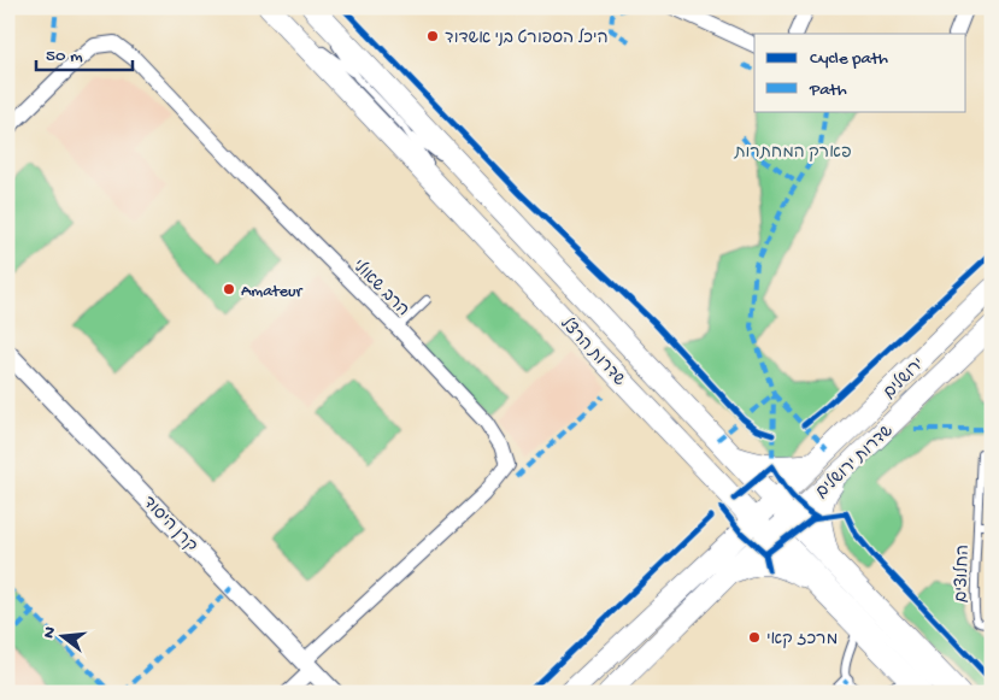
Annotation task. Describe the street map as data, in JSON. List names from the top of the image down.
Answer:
{
  "streets": {
    "main road": ["שדרות הרצל", "ירושלים", "שדרות ירושלים"],
    "street": ["הרב שאולי", "קרן היסוד"],
    "lane": ["החלוצים"]
  },
  "crossings": [
    ["הרב שאולי", "קרן היסוד"],
    ["שדרות הרצל", "שדרות ירושלים"],
    ["ירושלים", "שדרות ירושלים"]
  ],
  "parks": ["פארק המחתרות"],
  "places": ["היכל הספורט בני אשדוד", "Amateur", "מרכז קאי"],
  "legend": ["Cycle path", "Path"],
  "scale_bar": "50 m",
  "north": "left"
}
